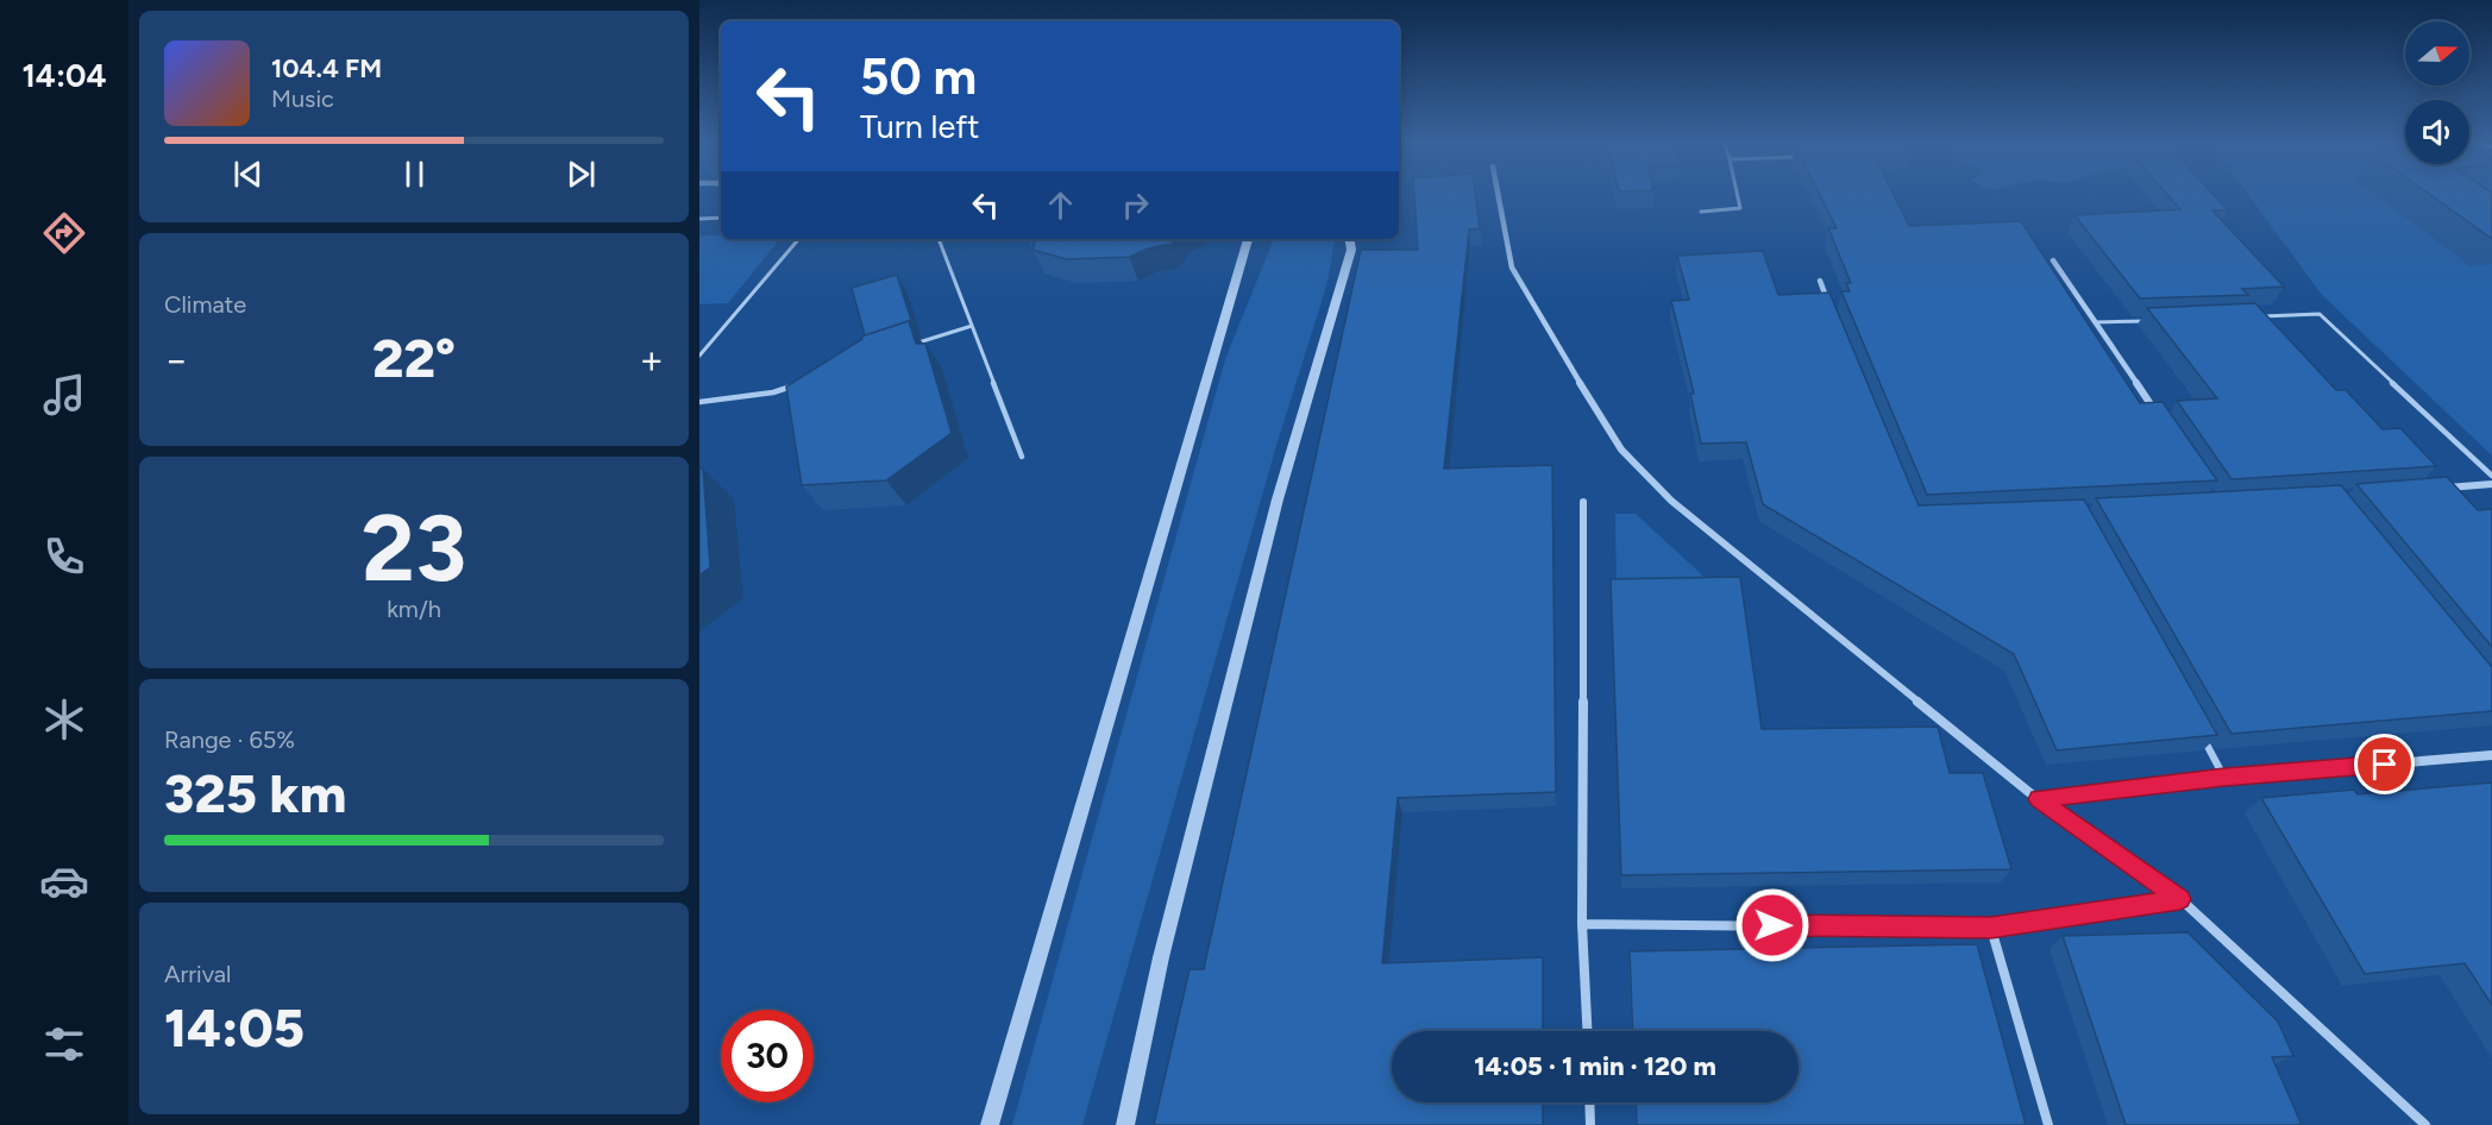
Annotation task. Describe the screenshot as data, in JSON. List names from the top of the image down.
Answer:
{
  "north": "right",
  "page": {
    "tabs": "14:04",
    "turn": ["50 m", "Turn left"],
    "song": ["104.4 FM", "Music"],
    "tile": [
      "Climate",
      ["23", "km/h"],
      ["Range · 65%", "325 km"],
      ["Arrival", "14:05"]
    ],
    "heat": ["−", "22°", "+"],
    "limit": "30",
    "trip": "14:05 · 1 min · 120 m"
  }
}
